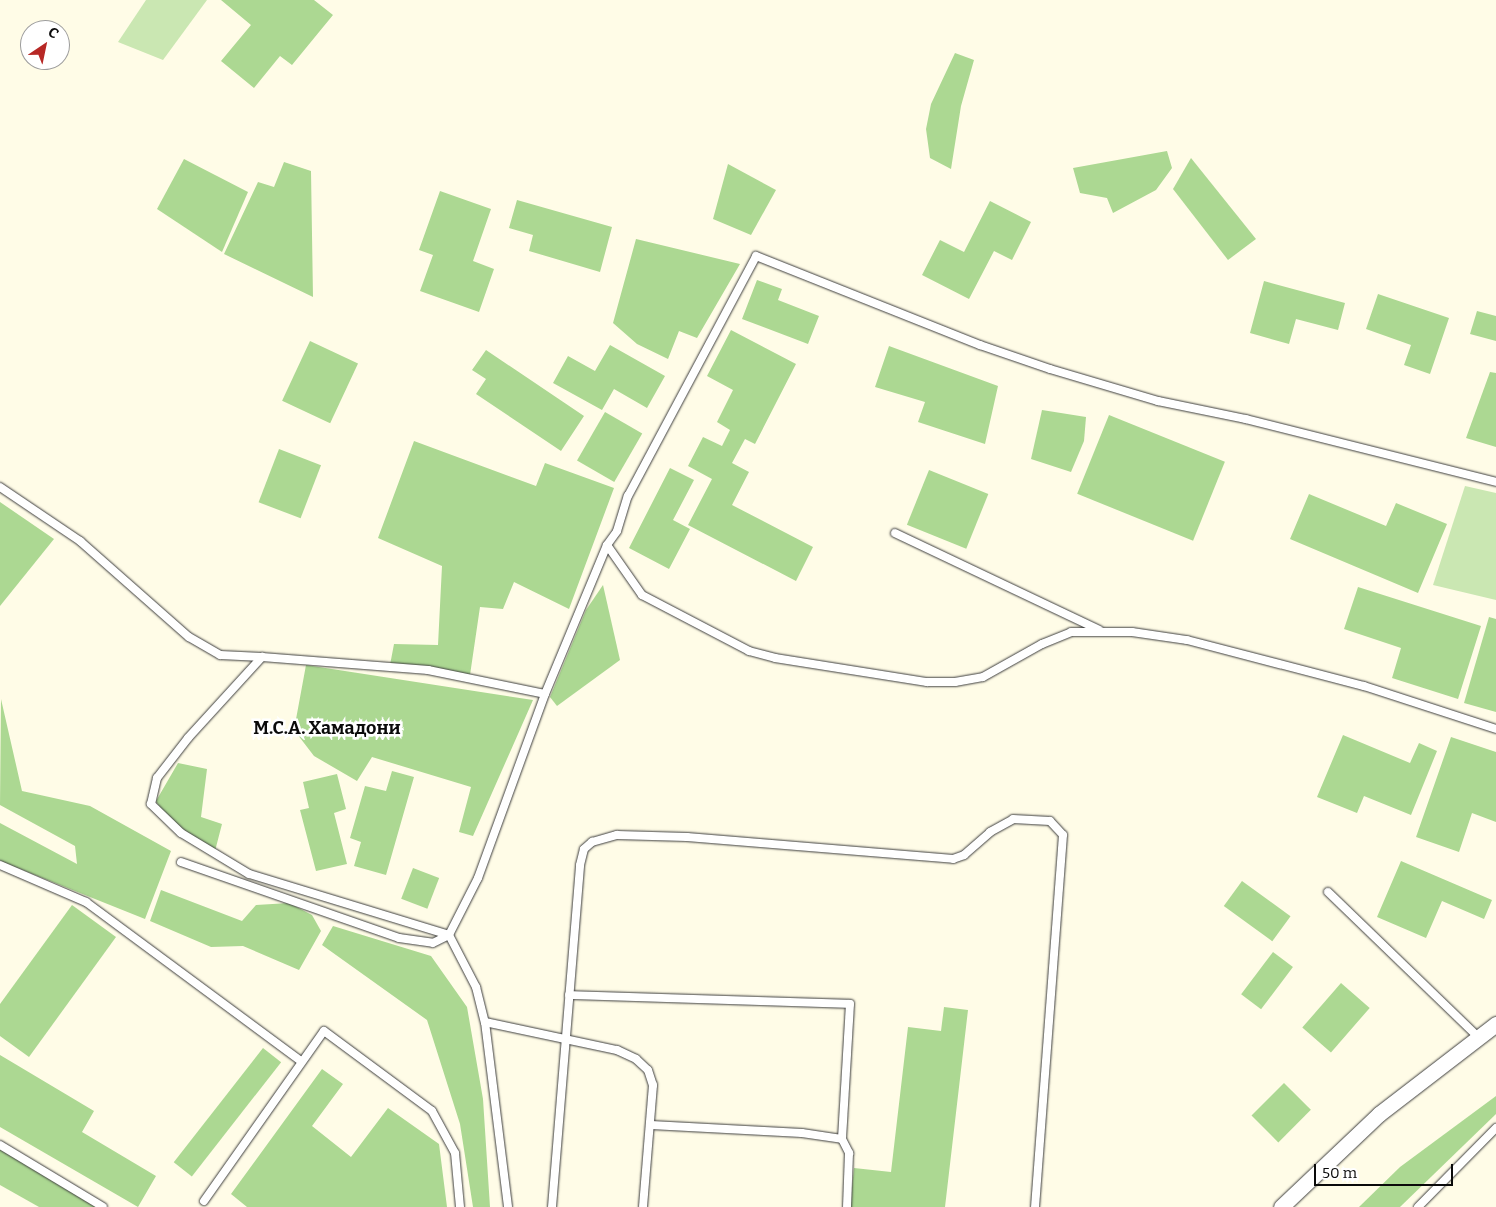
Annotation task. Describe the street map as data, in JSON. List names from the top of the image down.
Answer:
{
  "districts": ["М.С.А. Хамадони"],
  "scale_bar": "50 m",
  "north": "top right"
}
